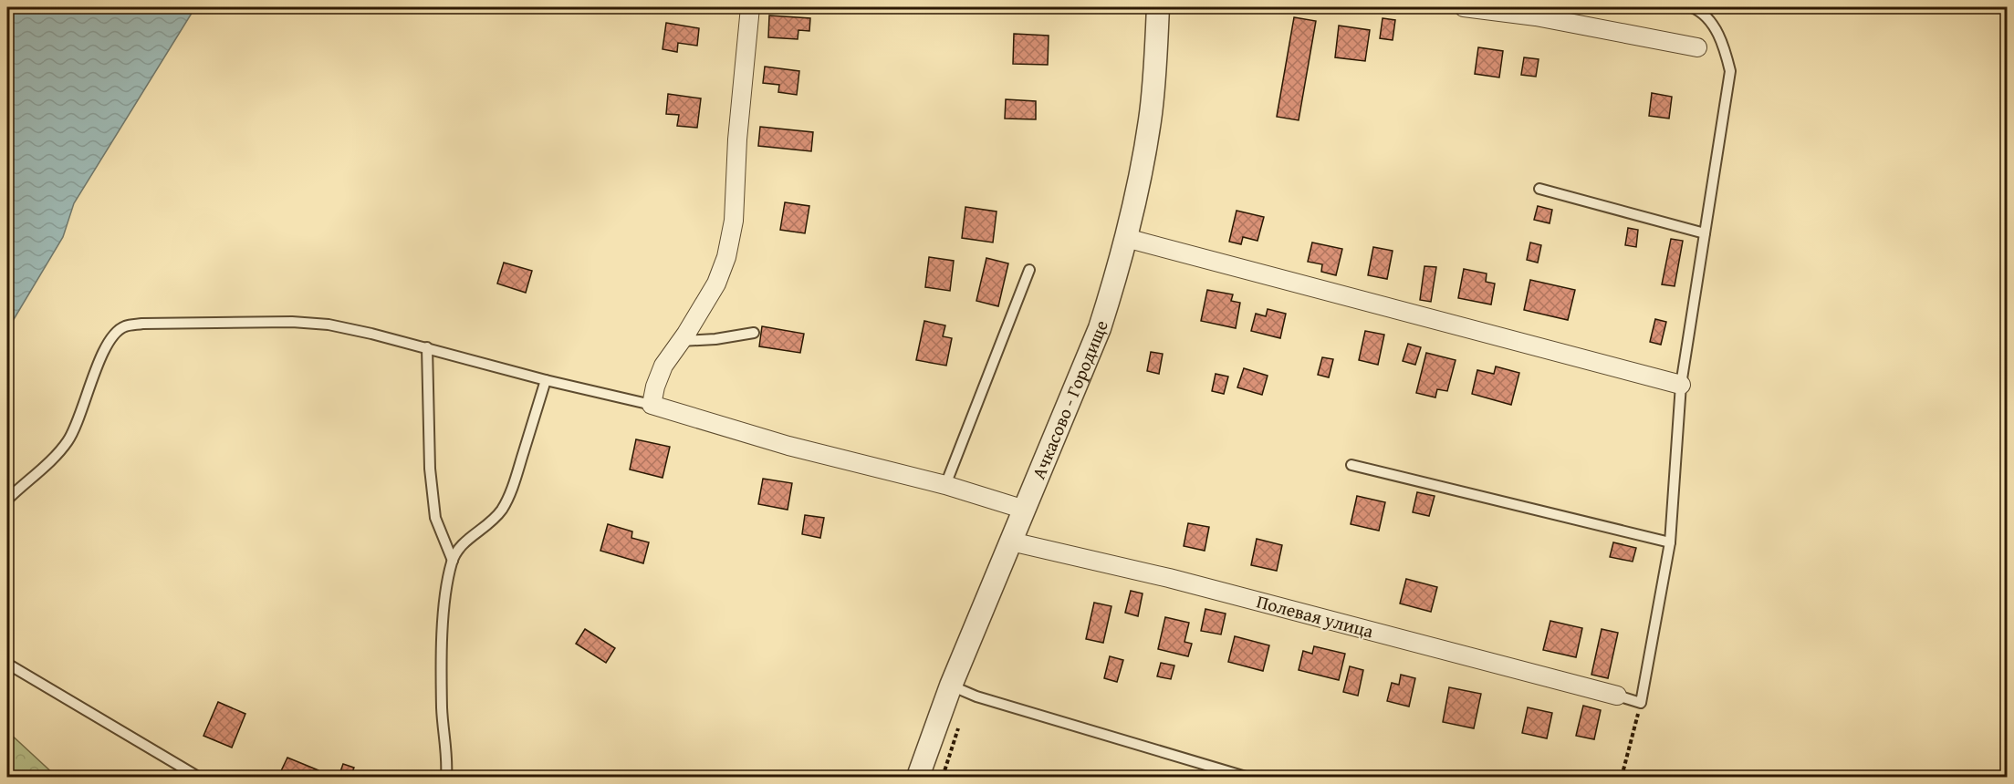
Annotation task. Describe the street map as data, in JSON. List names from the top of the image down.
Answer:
{
  "streets": {
    "street": ["Ачкасово - Городище", "Полевая улица"]
  },
  "crossings": [
    ["Ачкасово - Городище", "Полевая улица"]
  ]
}
